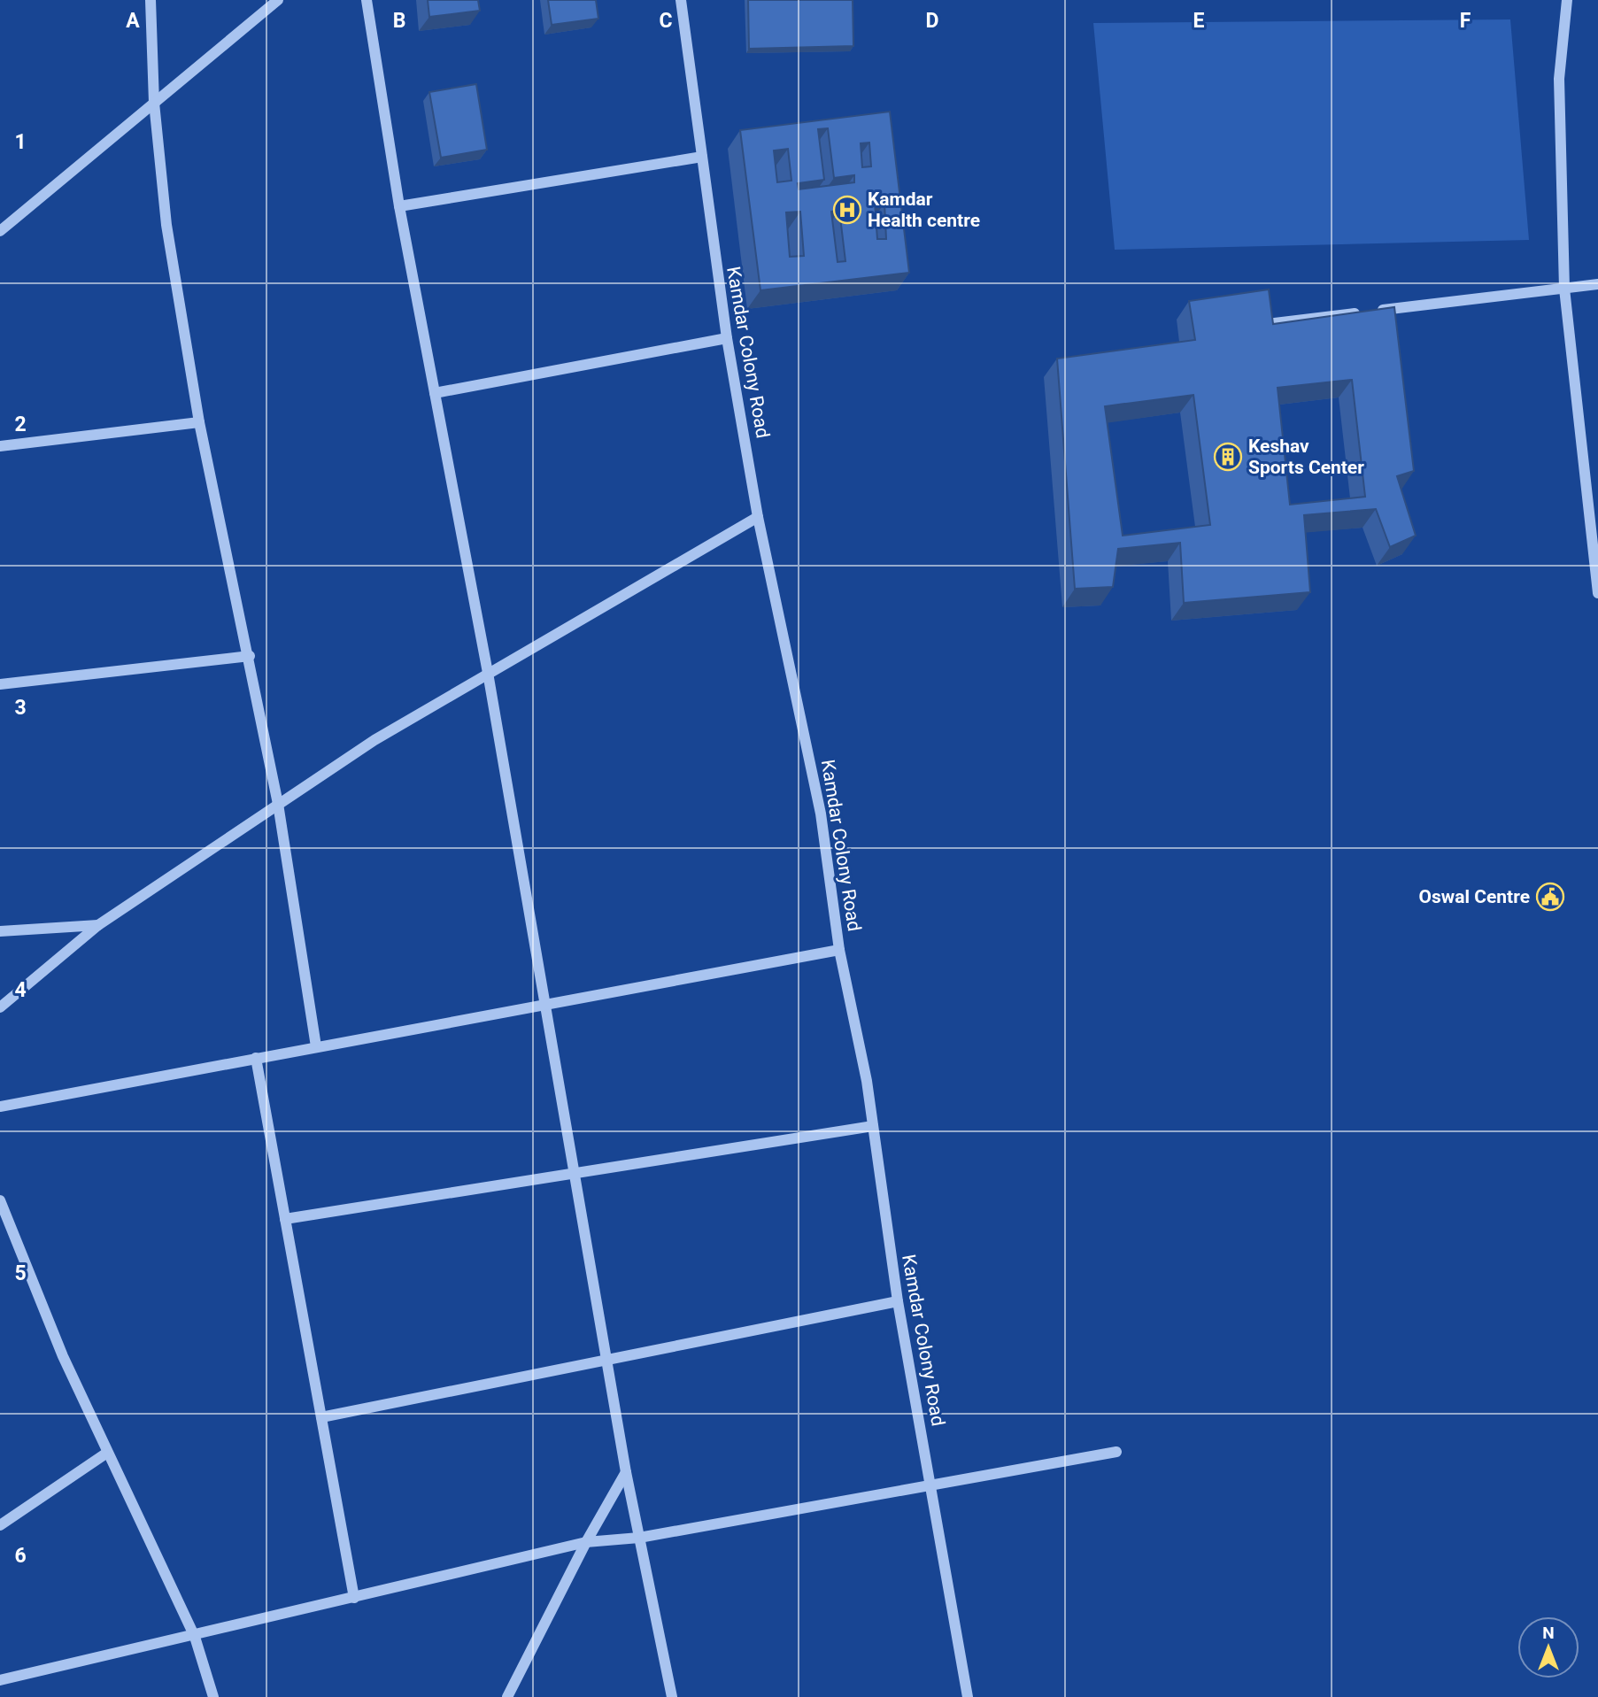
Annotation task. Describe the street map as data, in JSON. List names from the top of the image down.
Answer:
{
  "streets": {
    "street": ["Kamdar Colony Road"]
  },
  "places": {
    "hospital": ["Kamdar Health centre"],
    "building": ["Keshav Sports Center"],
    "public building": ["Oswal Centre"]
  },
  "north": "top",
  "grid": {
    "columns": [
      "A",
      "B",
      "C",
      "D",
      "E",
      "F"
    ],
    "rows": [
      "1",
      "2",
      "3",
      "4",
      "5",
      "6"
    ]
  }
}
